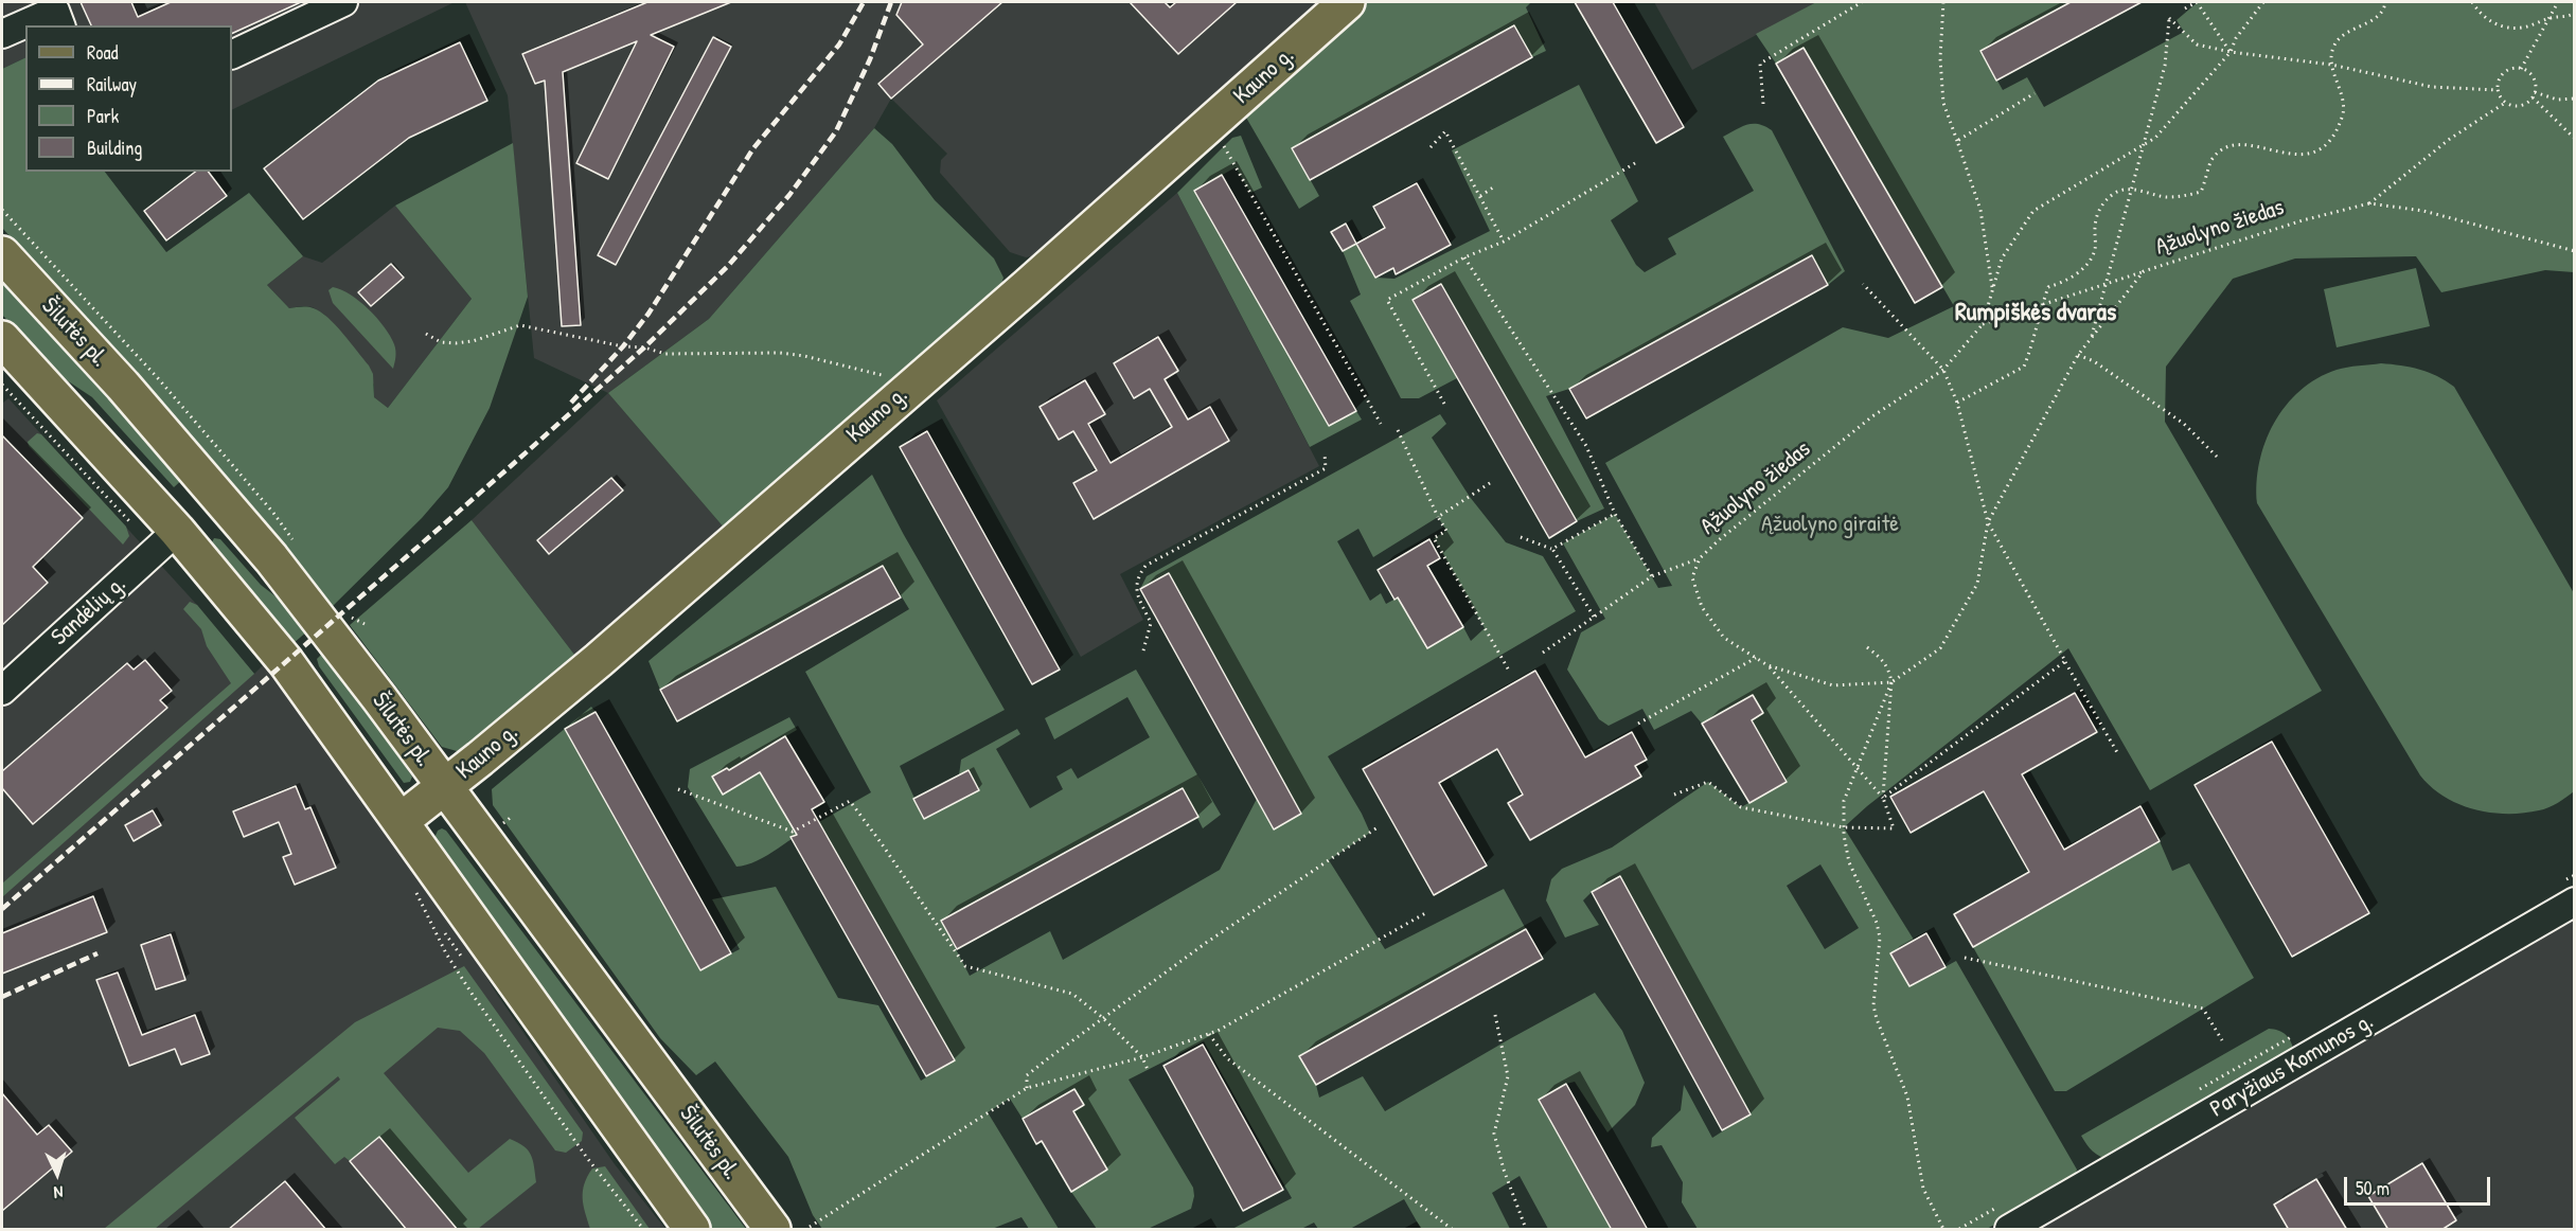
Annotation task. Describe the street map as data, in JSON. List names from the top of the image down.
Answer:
{
  "streets": {
    "main road": ["Kauno g.", "Šilutės pl."],
    "street": ["Sandėlių g.", "Paryžiaus Komunos g."],
    "path": ["Ąžuolyno žiedas"]
  },
  "crossings": [
    ["Kauno g.", "Šilutės pl."]
  ],
  "districts": ["Rumpiškės dvaras"],
  "parks": ["Ąžuolyno giraitė"],
  "legend": [
    "Road",
    "Railway",
    "Park",
    "Building"
  ],
  "scale_bar": "50 m",
  "north": "bottom"
}
